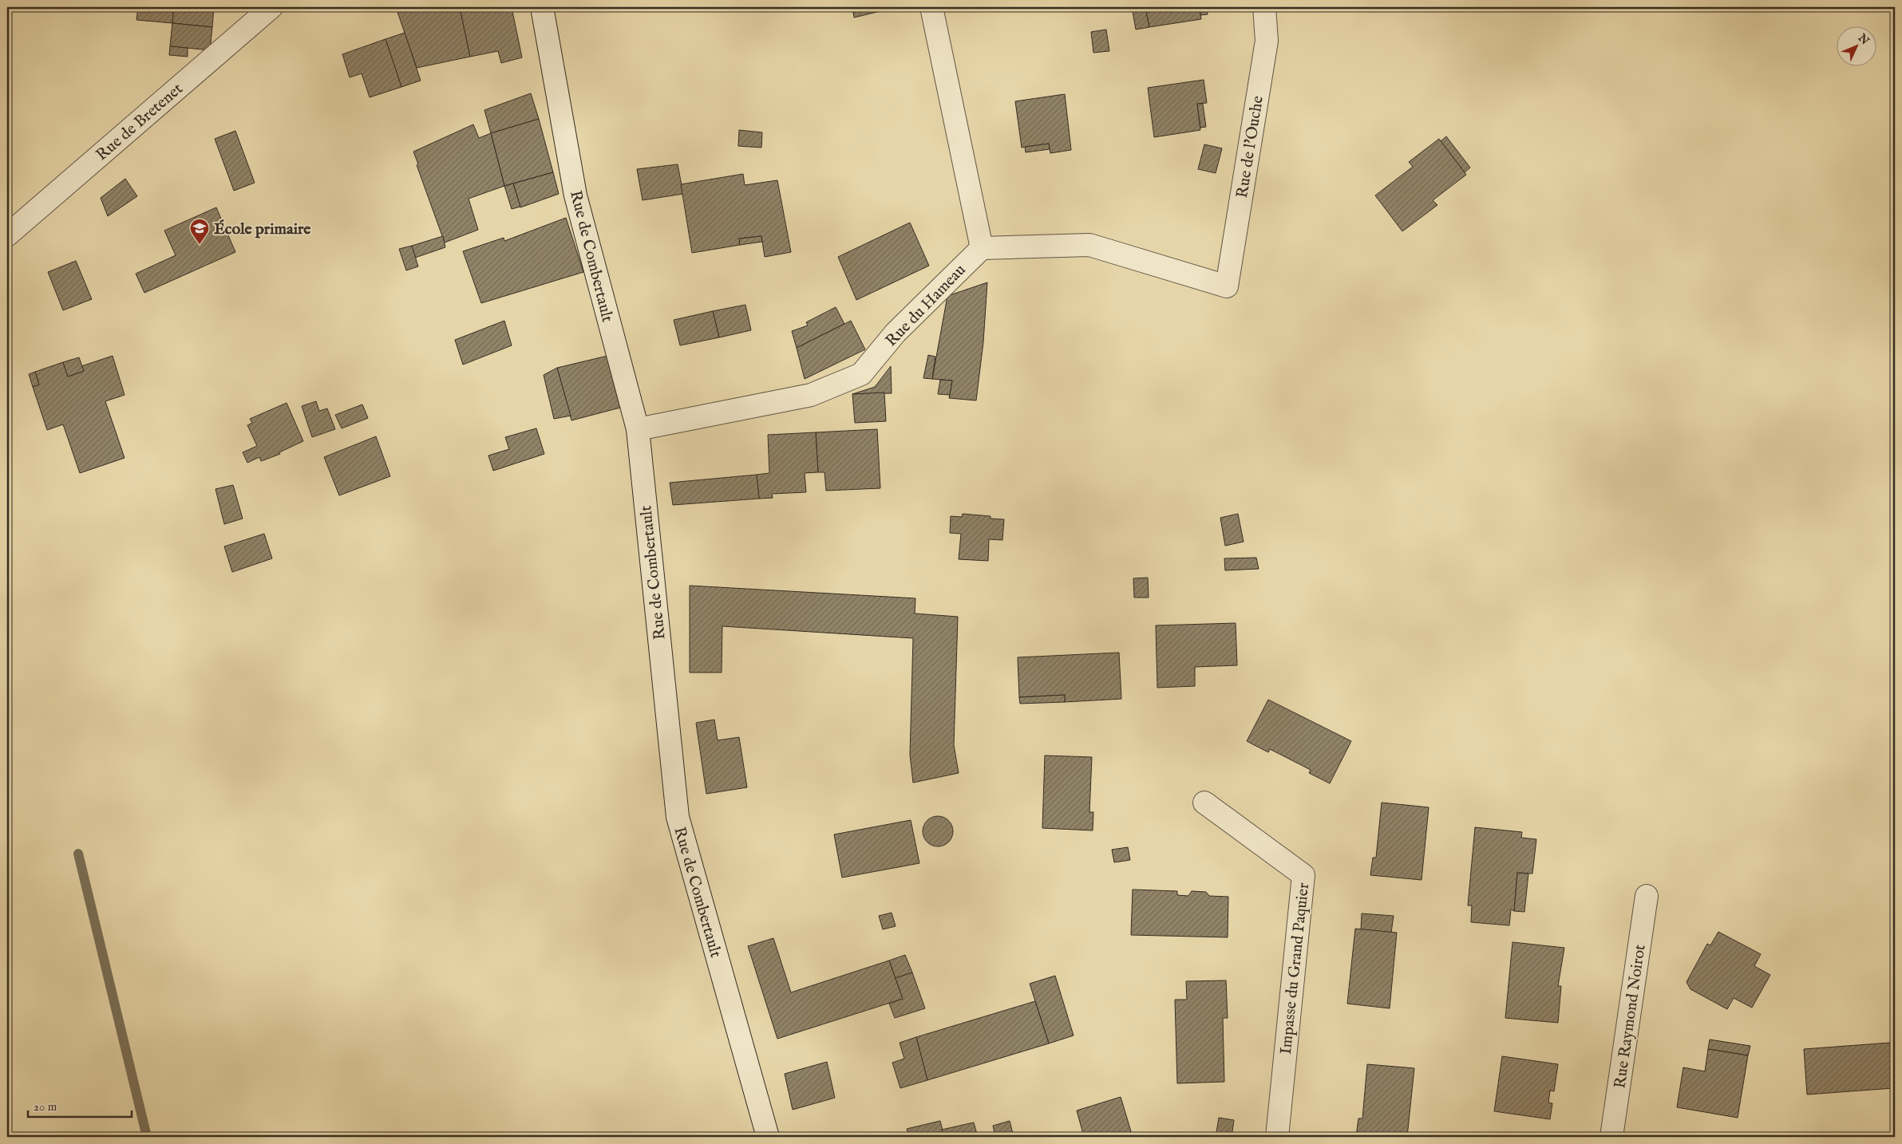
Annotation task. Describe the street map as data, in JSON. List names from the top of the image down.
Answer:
{
  "streets": {
    "street": [
      "Rue de Bretenet",
      "Rue de l'Ouche",
      "Rue de Combertault",
      "Rue du Hameau",
      "Impasse du Grand Paquier",
      "Rue Raymond Noirot"
    ]
  },
  "crossings": [
    ["Rue de l'Ouche", "Rue du Hameau"],
    ["Rue de Combertault", "Rue du Hameau"]
  ],
  "places": {
    "school or university": ["École primaire"]
  },
  "scale_bar": "20 m",
  "north": "top right"
}
